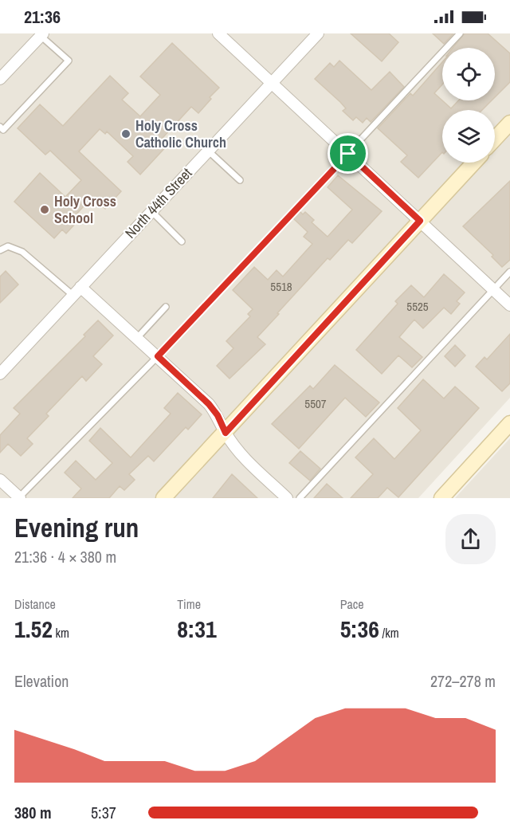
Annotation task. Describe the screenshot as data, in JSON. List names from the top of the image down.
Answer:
{
  "streets": {
    "street": ["North 44th Street"]
  },
  "places": ["Holy Cross Catholic Church", "Holy Cross School"],
  "house_numbers": ["5518", "5525", "5507"],
  "page": {
    "status": "21:36",
    "heading": ["Evening run", "21:36 · 4 × 380 m"],
    "stats": [
      ["Distance", "1.52 km"],
      ["Time", "8:31"],
      ["Pace", "5:36 /km"]
    ],
    "chart": ["Elevation", "272–278 m"],
    "list": [
      {
        "name": "380 m",
        "note": "5:37"
      }
    ]
  }
}
